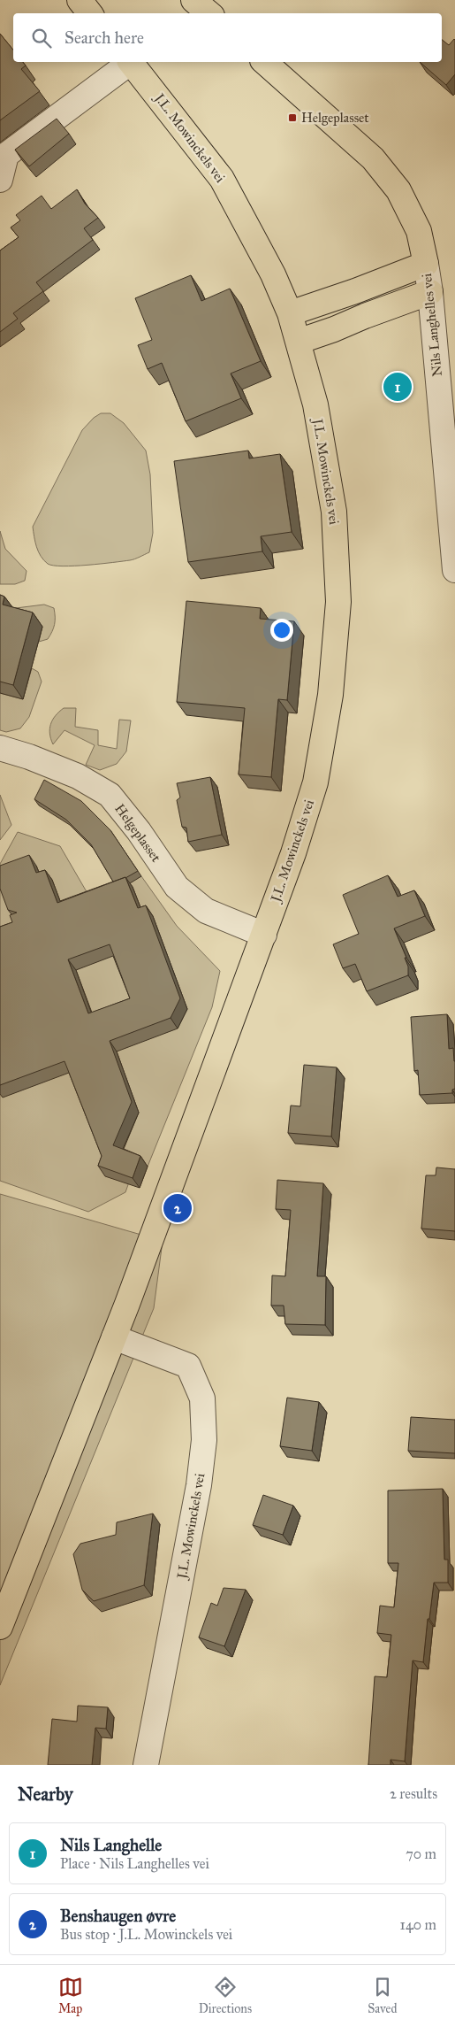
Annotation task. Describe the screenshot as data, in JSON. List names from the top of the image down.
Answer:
{
  "streets": {
    "main road": ["J.L. Mowinckels vei"],
    "street": ["Nils Langhelles vei", "Helgeplasset"]
  },
  "crossings": [
    ["J.L. Mowinckels vei", "Helgeplasset"]
  ],
  "places": {
    "transit": ["Helgeplasset"]
  },
  "page": {
    "search": "Search here",
    "pins": ["1", "2"],
    "heading": ["Nearby", "2 results"],
    "list": [
      {
        "mark": "1",
        "name": "Nils Langhelle",
        "note": "Place · Nils Langhelles vei",
        "value": "70 m"
      },
      {
        "mark": "2",
        "name": "Benshaugen øvre",
        "note": "Bus stop · J.L. Mowinckels vei",
        "value": "140 m"
      }
    ],
    "nav": ["Map", "Directions", "Saved"]
  }
}
